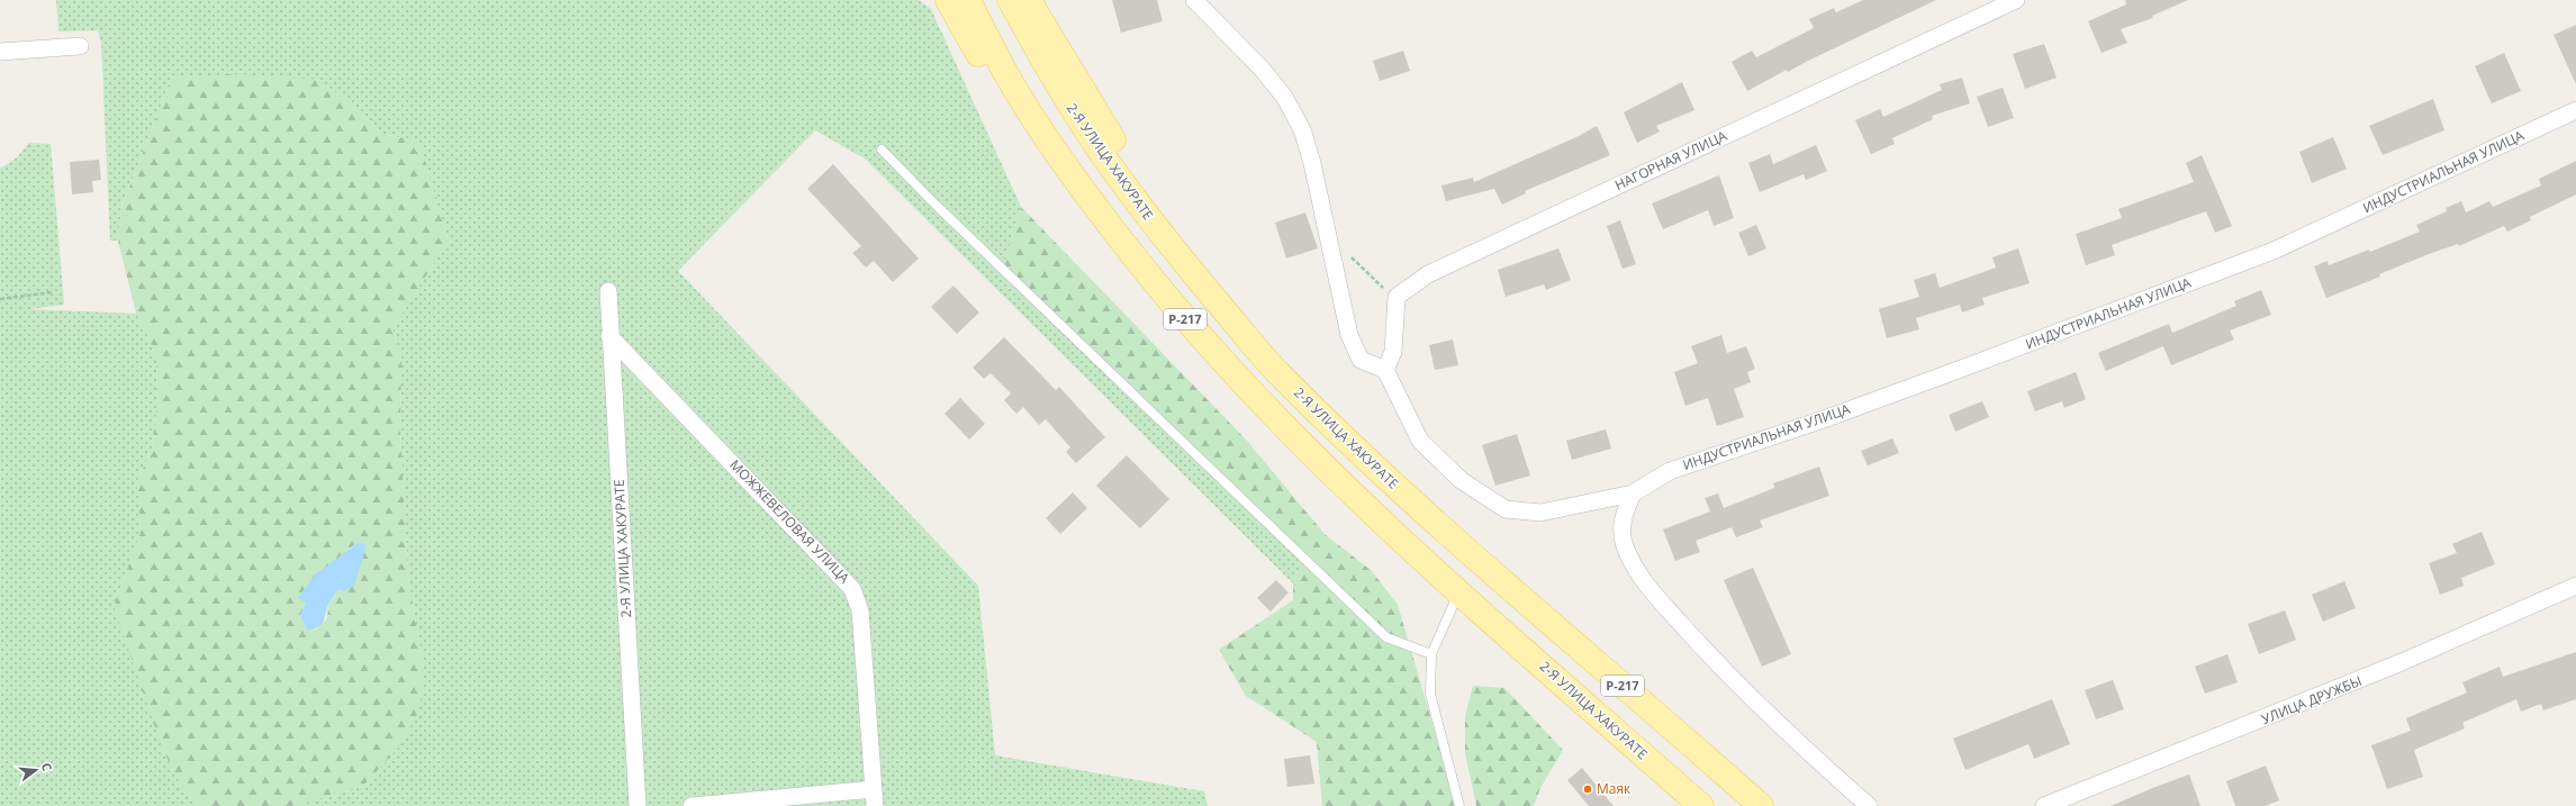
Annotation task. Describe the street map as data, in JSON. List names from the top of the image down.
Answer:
{
  "streets": {
    "main road": ["2-Я УЛИЦА ХАКУРАТЕ", "Р-217"],
    "street": [
      "НАГОРНАЯ УЛИЦА",
      "ИНДУСТРИАЛЬНАЯ УЛИЦА",
      "МОЖЖЕВЕЛОВАЯ УЛИЦА",
      "УЛИЦА ДРУЖБЫ"
    ]
  },
  "crossings": [
    ["2-Я УЛИЦА ХАКУРАТЕ", "МОЖЖЕВЕЛОВАЯ УЛИЦА"]
  ],
  "places": ["Маяк"],
  "north": "right"
}
